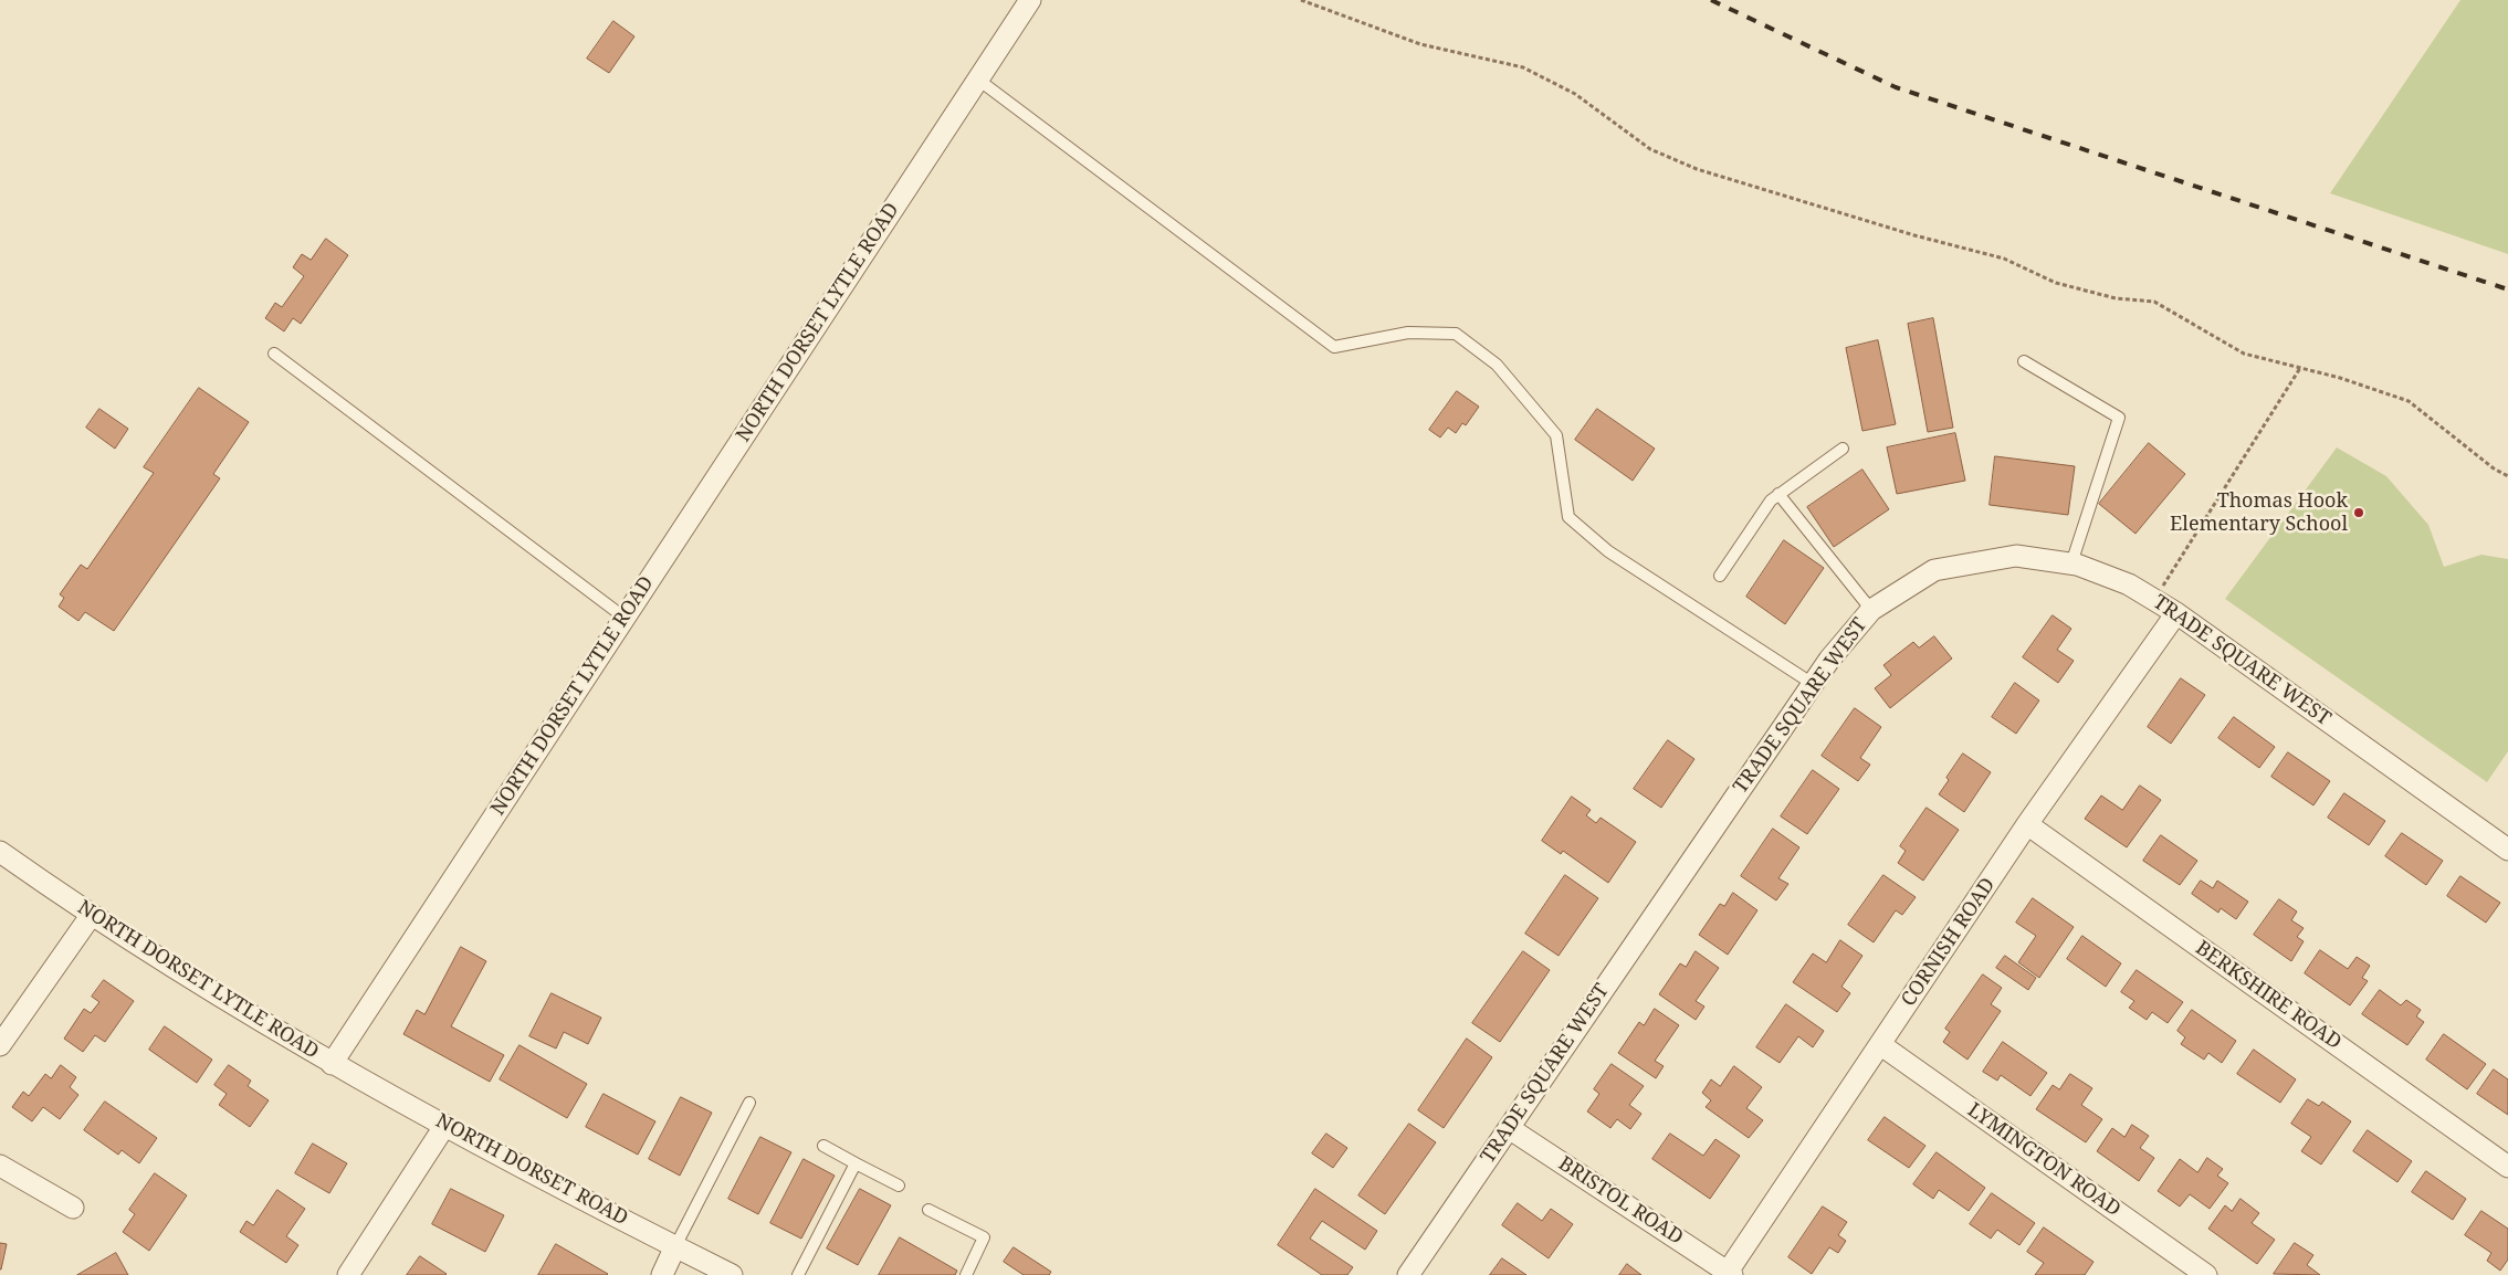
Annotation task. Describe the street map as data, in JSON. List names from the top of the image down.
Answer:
{
  "streets": {
    "street": [
      "NORTH DORSET LYTLE ROAD",
      "TRADE SQUARE WEST",
      "CORNISH ROAD",
      "BERKSHIRE ROAD",
      "LYMINGTON ROAD",
      "NORTH DORSET ROAD",
      "BRISTOL ROAD"
    ]
  },
  "crossings": [
    ["NORTH DORSET LYTLE ROAD", "NORTH DORSET ROAD"],
    ["TRADE SQUARE WEST", "CORNISH ROAD"],
    ["TRADE SQUARE WEST", "BRISTOL ROAD"],
    ["CORNISH ROAD", "BERKSHIRE ROAD"],
    ["CORNISH ROAD", "LYMINGTON ROAD"],
    ["CORNISH ROAD", "BRISTOL ROAD"]
  ],
  "places": ["Thomas Hook Elementary School"]
}
